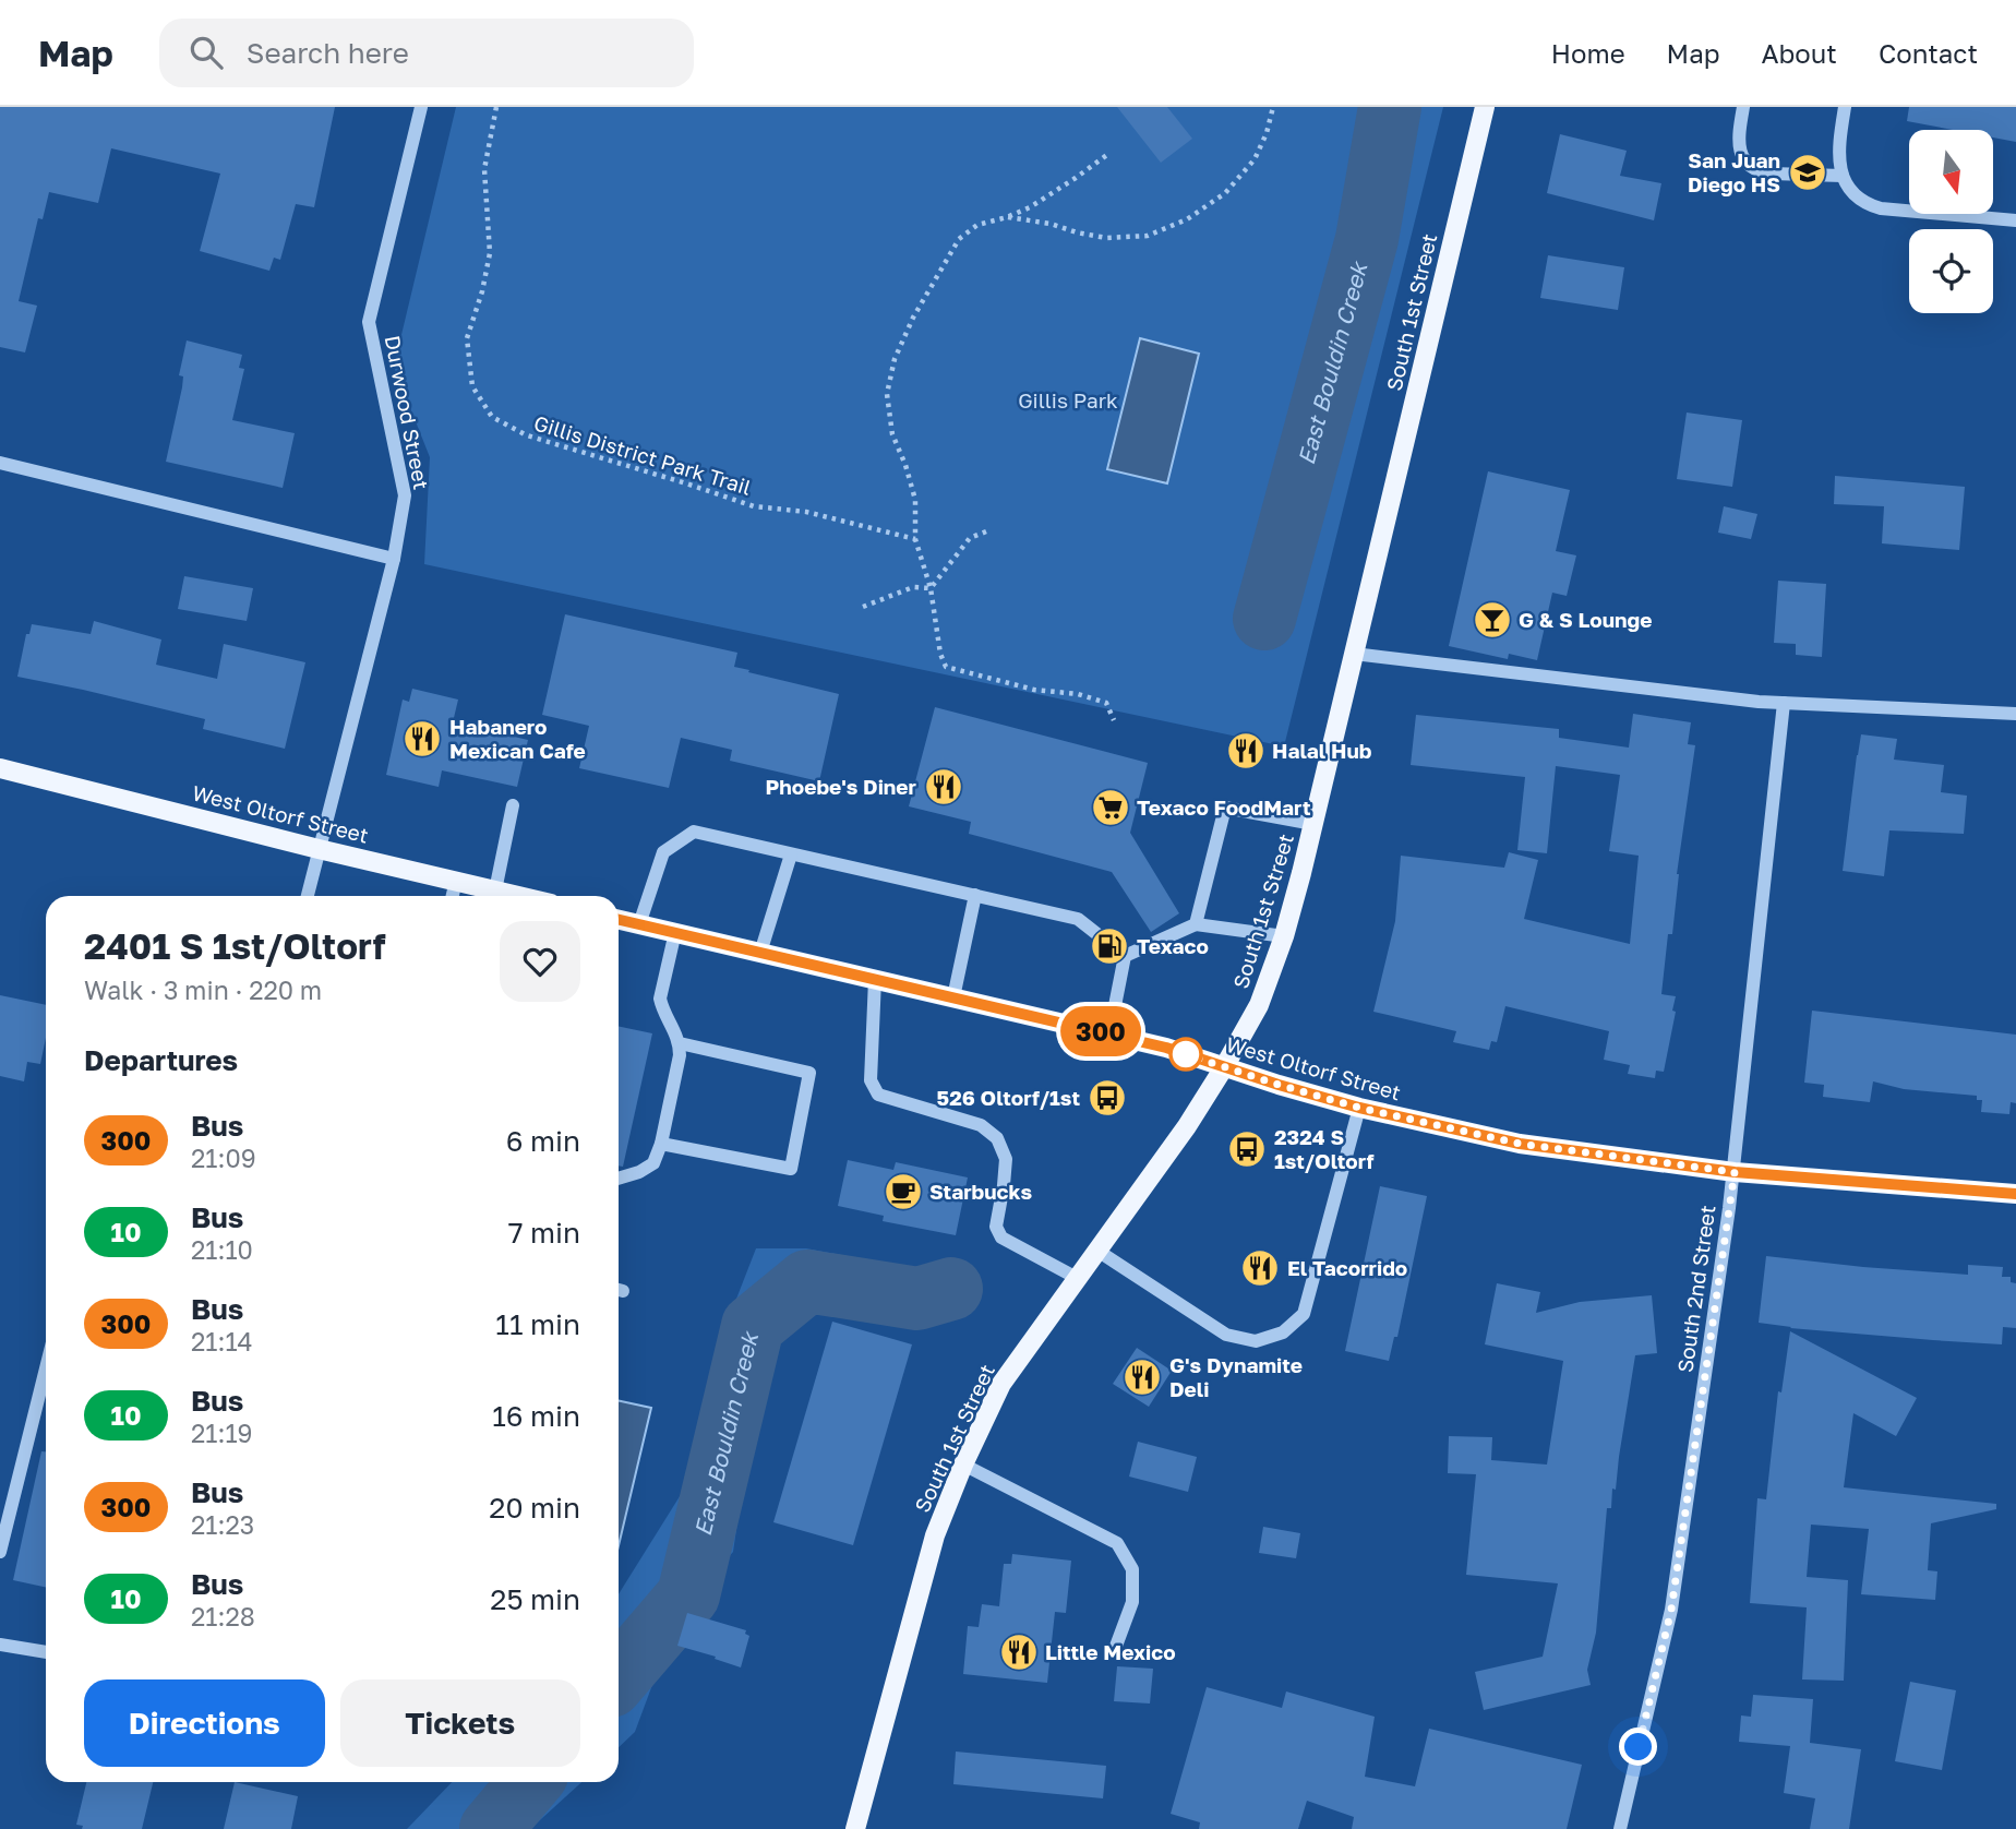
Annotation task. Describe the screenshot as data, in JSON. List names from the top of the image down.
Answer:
{
  "streets": {
    "main road": ["South 1st Street", "West Oltorf Street"],
    "street": ["Durwood Street", "South 2nd Street"],
    "path": ["Gillis District Park Trail"]
  },
  "crossings": [
    ["South 1st Street", "West Oltorf Street"],
    ["Durwood Street", "West Oltorf Street"],
    ["West Oltorf Street", "South 2nd Street"]
  ],
  "water": ["East Bouldin Creek"],
  "parks": ["Gillis Park"],
  "places": {
    "school or university": ["San Juan Diego HS"],
    "bar": ["G & S Lounge"],
    "restaurant": [
      "Habanero Mexican Cafe",
      "Halal Hub",
      "Phoebe's Diner",
      "El Tacorrido",
      "G's Dynamite Deli",
      "Little Mexico"
    ],
    "supermarket": ["Texaco FoodMart"],
    "fuel station": ["Texaco"],
    "bus stop": ["526 Oltorf/1st", "2324 S 1st/Oltorf"],
    "cafe": ["Starbucks"]
  },
  "lines": ["bus line 300"],
  "north": "bottom",
  "page": {
    "header": "Map",
    "search": "Search here",
    "nav": [
      "Home",
      "Map",
      "About",
      "Contact"
    ],
    "on_map": "300",
    "heading": [
      ["2401 S 1st/Oltorf", "Walk · 3 min · 220 m"],
      "Departures"
    ],
    "list": [
      {
        "mark": "300",
        "name": "Bus",
        "note": "21:09",
        "value": "6 min"
      },
      {
        "mark": "10",
        "name": "Bus",
        "note": "21:10",
        "value": "7 min"
      },
      {
        "mark": "300",
        "name": "Bus",
        "note": "21:14",
        "value": "11 min"
      },
      {
        "mark": "10",
        "name": "Bus",
        "note": "21:19",
        "value": "16 min"
      },
      {
        "mark": "300",
        "name": "Bus",
        "note": "21:23",
        "value": "20 min"
      },
      {
        "mark": "10",
        "name": "Bus",
        "note": "21:28",
        "value": "25 min"
      }
    ],
    "buttons": ["Directions", "Tickets"]
  }
}
